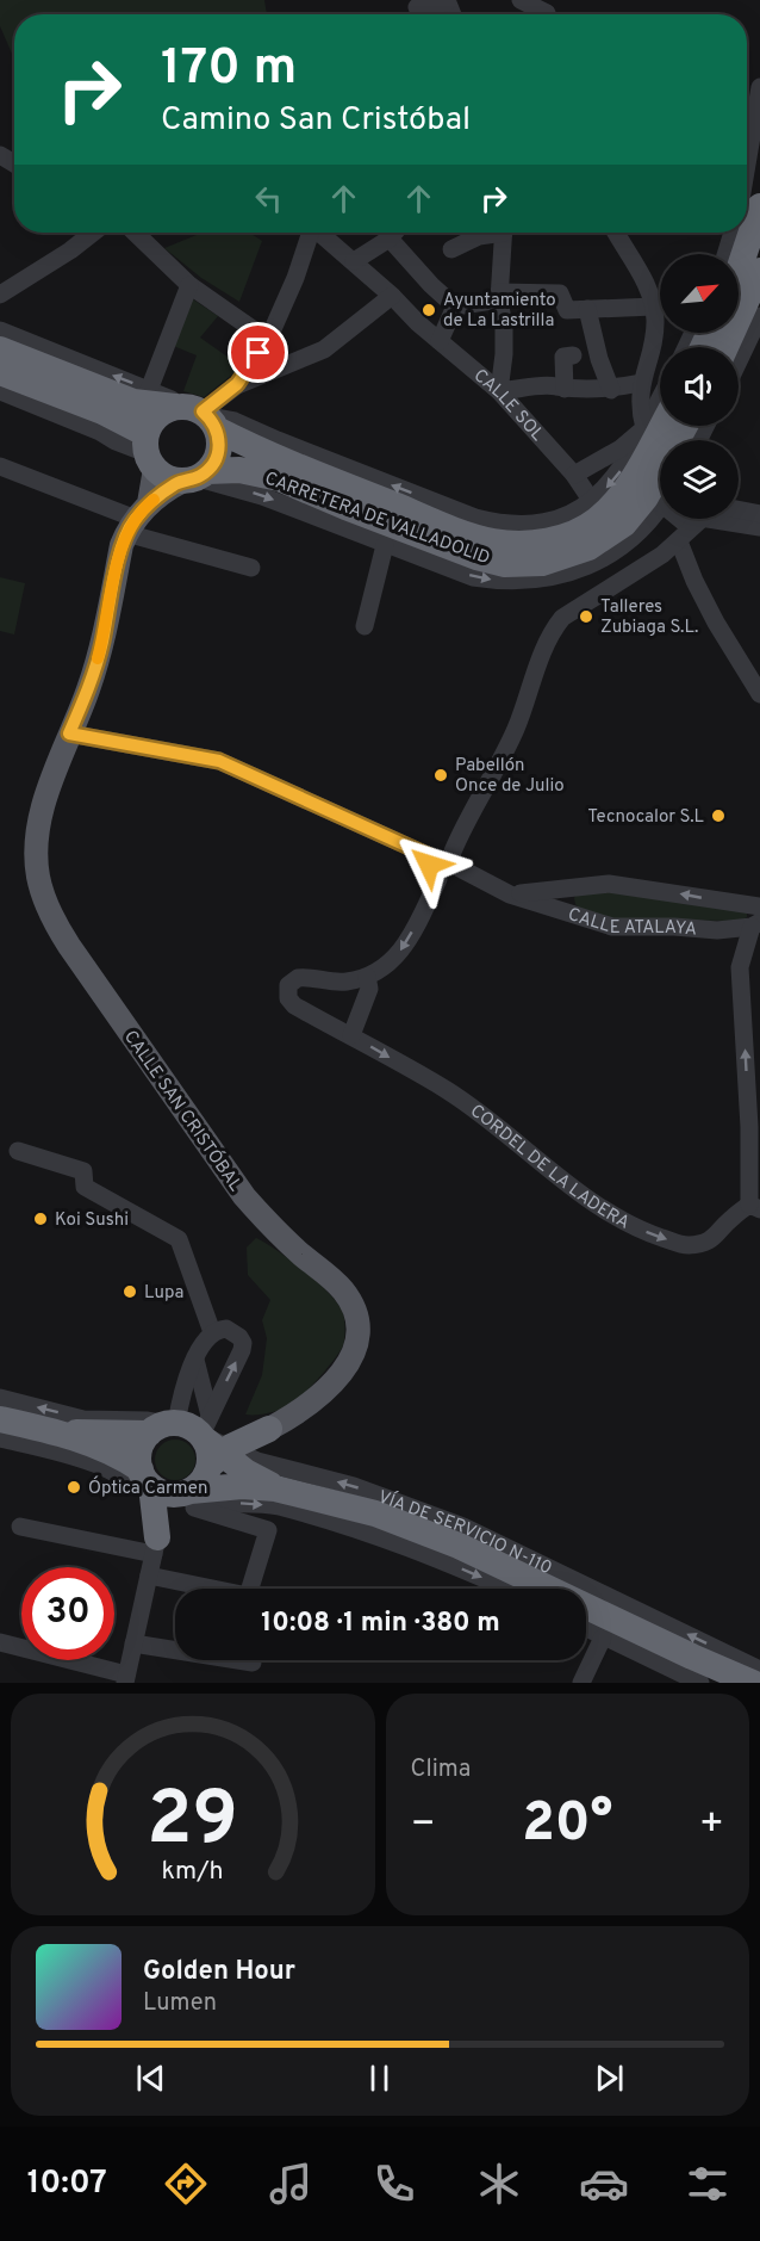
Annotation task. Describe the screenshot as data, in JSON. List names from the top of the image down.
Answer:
{
  "streets": {
    "highway": ["CARRETERA DE VALLADOLID", "CALLE SAN CRISTÓBAL"],
    "street": [
      "CALLE SOL",
      "CALLE ATALAYA",
      "CORDEL DE LA LADERA",
      "VÍA DE SERVICIO N-110"
    ]
  },
  "crossings": [
    ["CALLE SOL", "CARRETERA DE VALLADOLID"],
    ["CARRETERA DE VALLADOLID", "CALLE SAN CRISTÓBAL"],
    ["CALLE ATALAYA", "CORDEL DE LA LADERA"],
    ["CALLE SAN CRISTÓBAL", "VÍA DE SERVICIO N-110"]
  ],
  "places": [
    "Ayuntamiento de La Lastrilla",
    "Talleres Zubiaga S.L.",
    "Pabellón Once de Julio",
    "Tecnocalor S.L",
    "Koi Sushi",
    "Lupa",
    "Óptica Carmen"
  ],
  "north": "top right",
  "page": {
    "turn": ["170 m", "Camino San Cristóbal"],
    "limit": "30",
    "trip": "10:08 · 1 min · 380 m",
    "tile": "Clima",
    "heat": ["−", "20°", "+"],
    "song": ["Golden Hour", "Lumen"],
    "tabs": "10:07",
    "gauge": ["29", "km/h"]
  }
}
